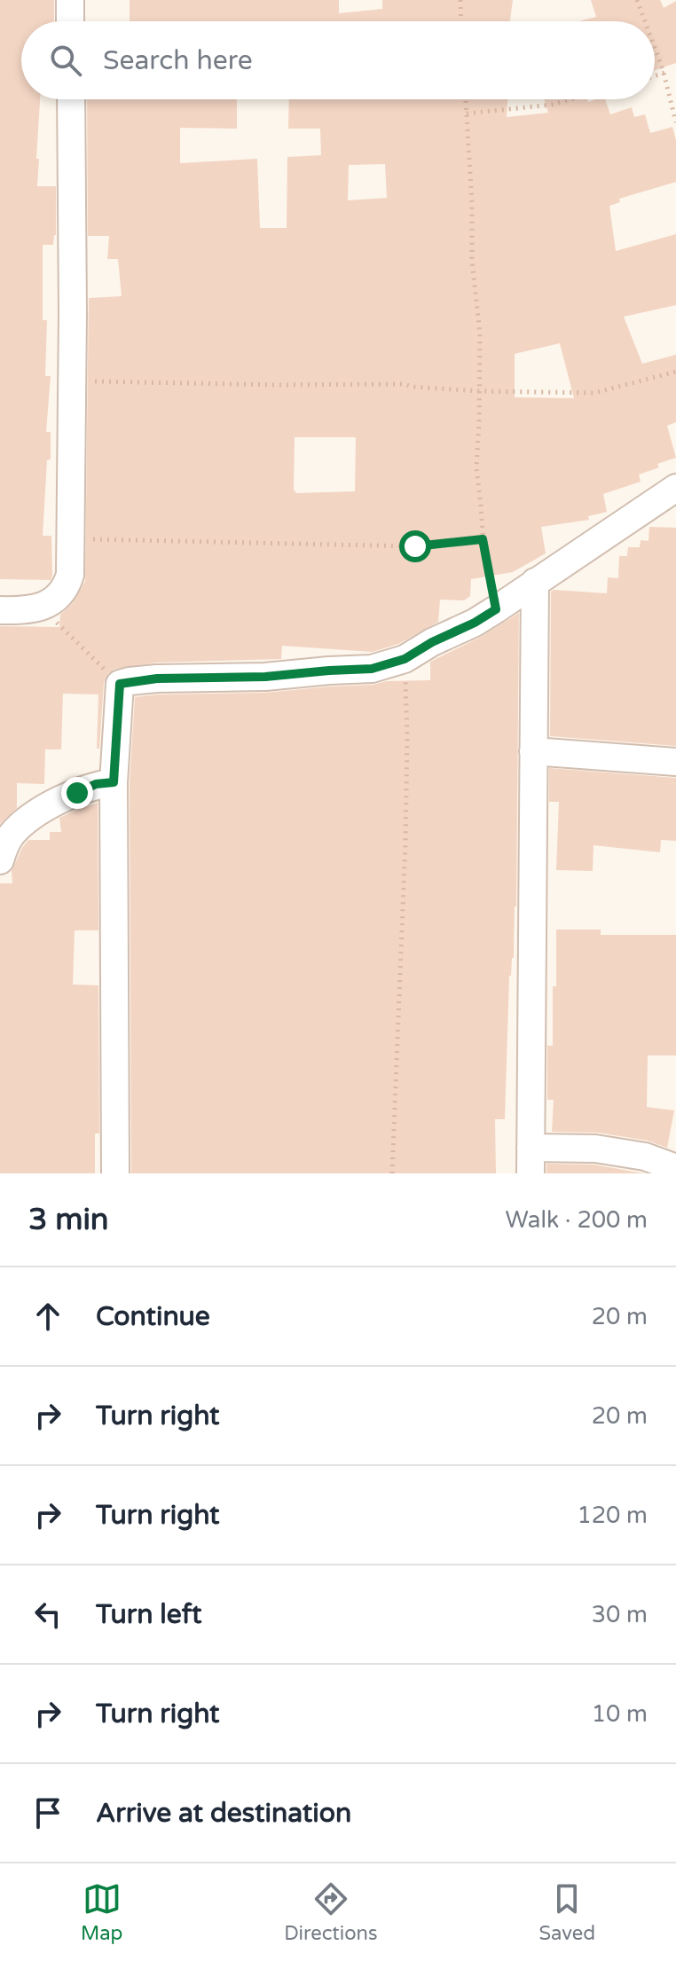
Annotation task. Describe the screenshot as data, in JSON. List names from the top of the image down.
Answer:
{
  "page": {
    "search": "Search here",
    "heading": ["3 min", "Walk · 200 m"],
    "list": [
      ["Continue", "20 m"],
      ["Turn right", "20 m"],
      ["Turn right", "120 m"],
      ["Turn left", "30 m"],
      ["Turn right", "10 m"],
      "Arrive at destination"
    ],
    "nav": ["Map", "Directions", "Saved"]
  }
}
